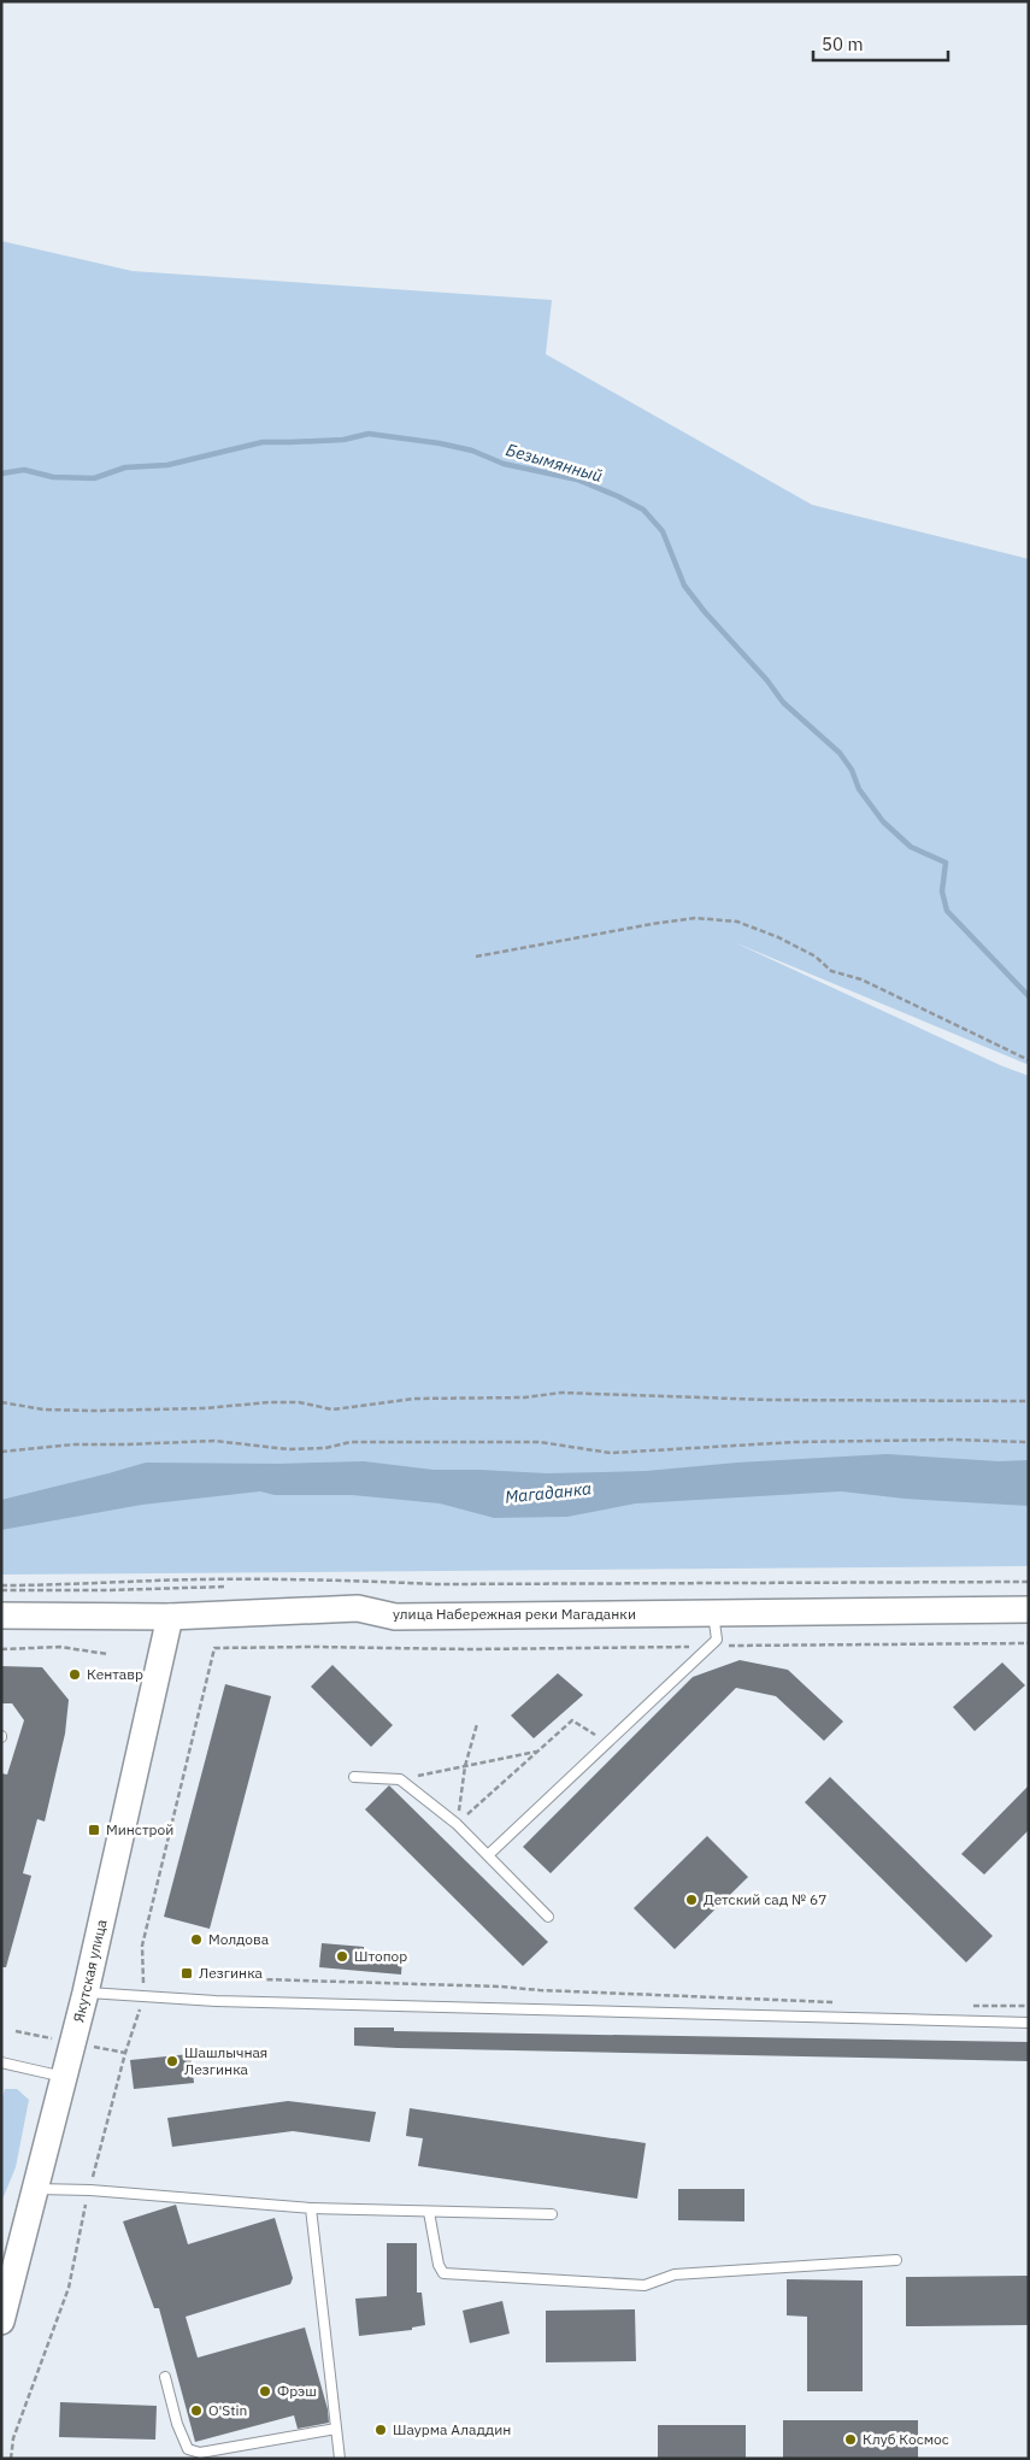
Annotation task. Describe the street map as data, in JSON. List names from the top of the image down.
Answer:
{
  "streets": {
    "street": ["улица Набережная реки Магаданки", "Якутская улица"]
  },
  "crossings": [
    ["улица Набережная реки Магаданки", "Якутская улица"]
  ],
  "water": ["Безымянный", "Магаданка"],
  "places": {
    "other": [
      "Кентавр",
      "Детский сад № 67",
      "Молдова",
      "Штопор",
      "Шашлычная Лезгинка",
      "Фрэш",
      "O'Stin",
      "Шаурма Аладдин",
      "Клуб Космос"
    ],
    "transit": ["Минстрой", "Лезгинка"]
  },
  "scale_bar": "50 m"
}
